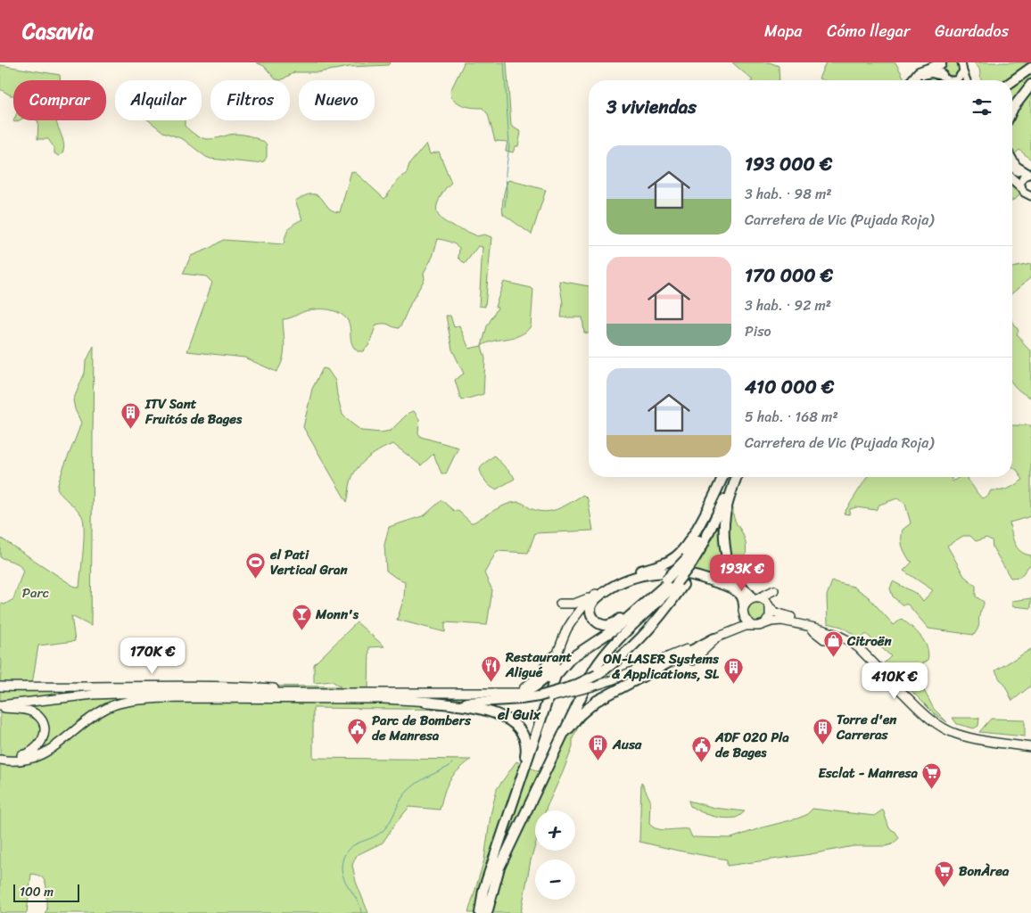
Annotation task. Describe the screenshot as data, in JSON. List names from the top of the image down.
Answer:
{
  "districts": ["el Guix"],
  "parks": ["Parc"],
  "places": {
    "building": [
      "ITV Sant Fruitós de Bages",
      "ON-LASER Systems & Applications, SL",
      "Torre d'en Carreras",
      "Ausa"
    ],
    "sports": ["el Pati Vertical Gran"],
    "bar": ["Monn's"],
    "shop": ["Citroën"],
    "restaurant": ["Restaurant Aligué"],
    "public building": ["Parc de Bombers de Manresa", "ADF 020 Pla de Bages"],
    "supermarket": ["Esclat - Manresa", "BonÀrea"]
  },
  "scale_bar": "100 m",
  "page": {
    "header": "Casavia",
    "nav": ["Mapa", "Cómo llegar", "Guardados"],
    "chip": [
      "Comprar",
      "Alquilar",
      "Filtros",
      "Nuevo"
    ],
    "heading": "3 viviendas",
    "list": [
      {
        "name": "193 000 €",
        "note": "3 hab. · 98 m² · Carretera de Vic (Pujada Roja)"
      },
      {
        "name": "170 000 €",
        "note": "3 hab. · 92 m² · Piso"
      },
      {
        "name": "410 000 €",
        "note": "5 hab. · 168 m² · Carretera de Vic (Pujada Roja)"
      }
    ],
    "price": ["193K €", "170K €", "410K €"],
    "map_buttons": ["+", "−"],
    "scale": "100 m"
  }
}
